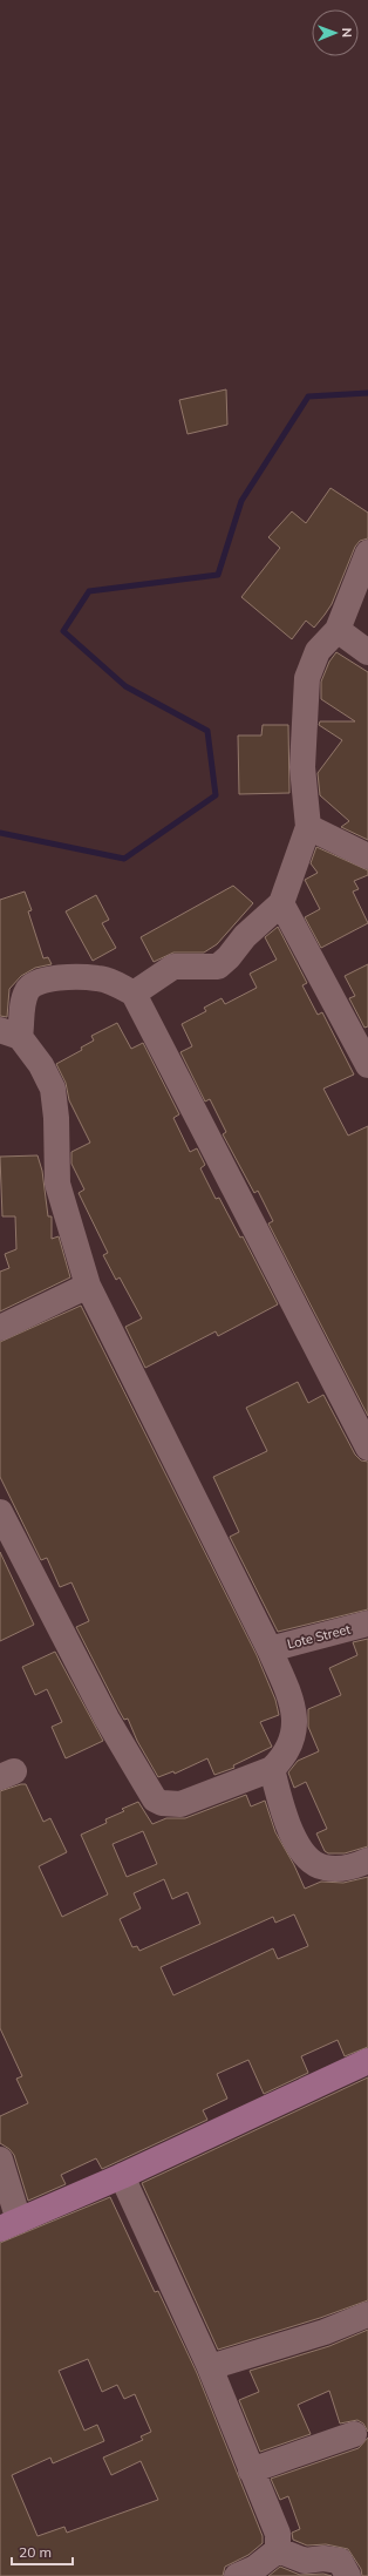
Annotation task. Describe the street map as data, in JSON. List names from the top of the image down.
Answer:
{
  "streets": {
    "street": ["Lote Street"]
  },
  "scale_bar": "20 m",
  "north": "right"
}
